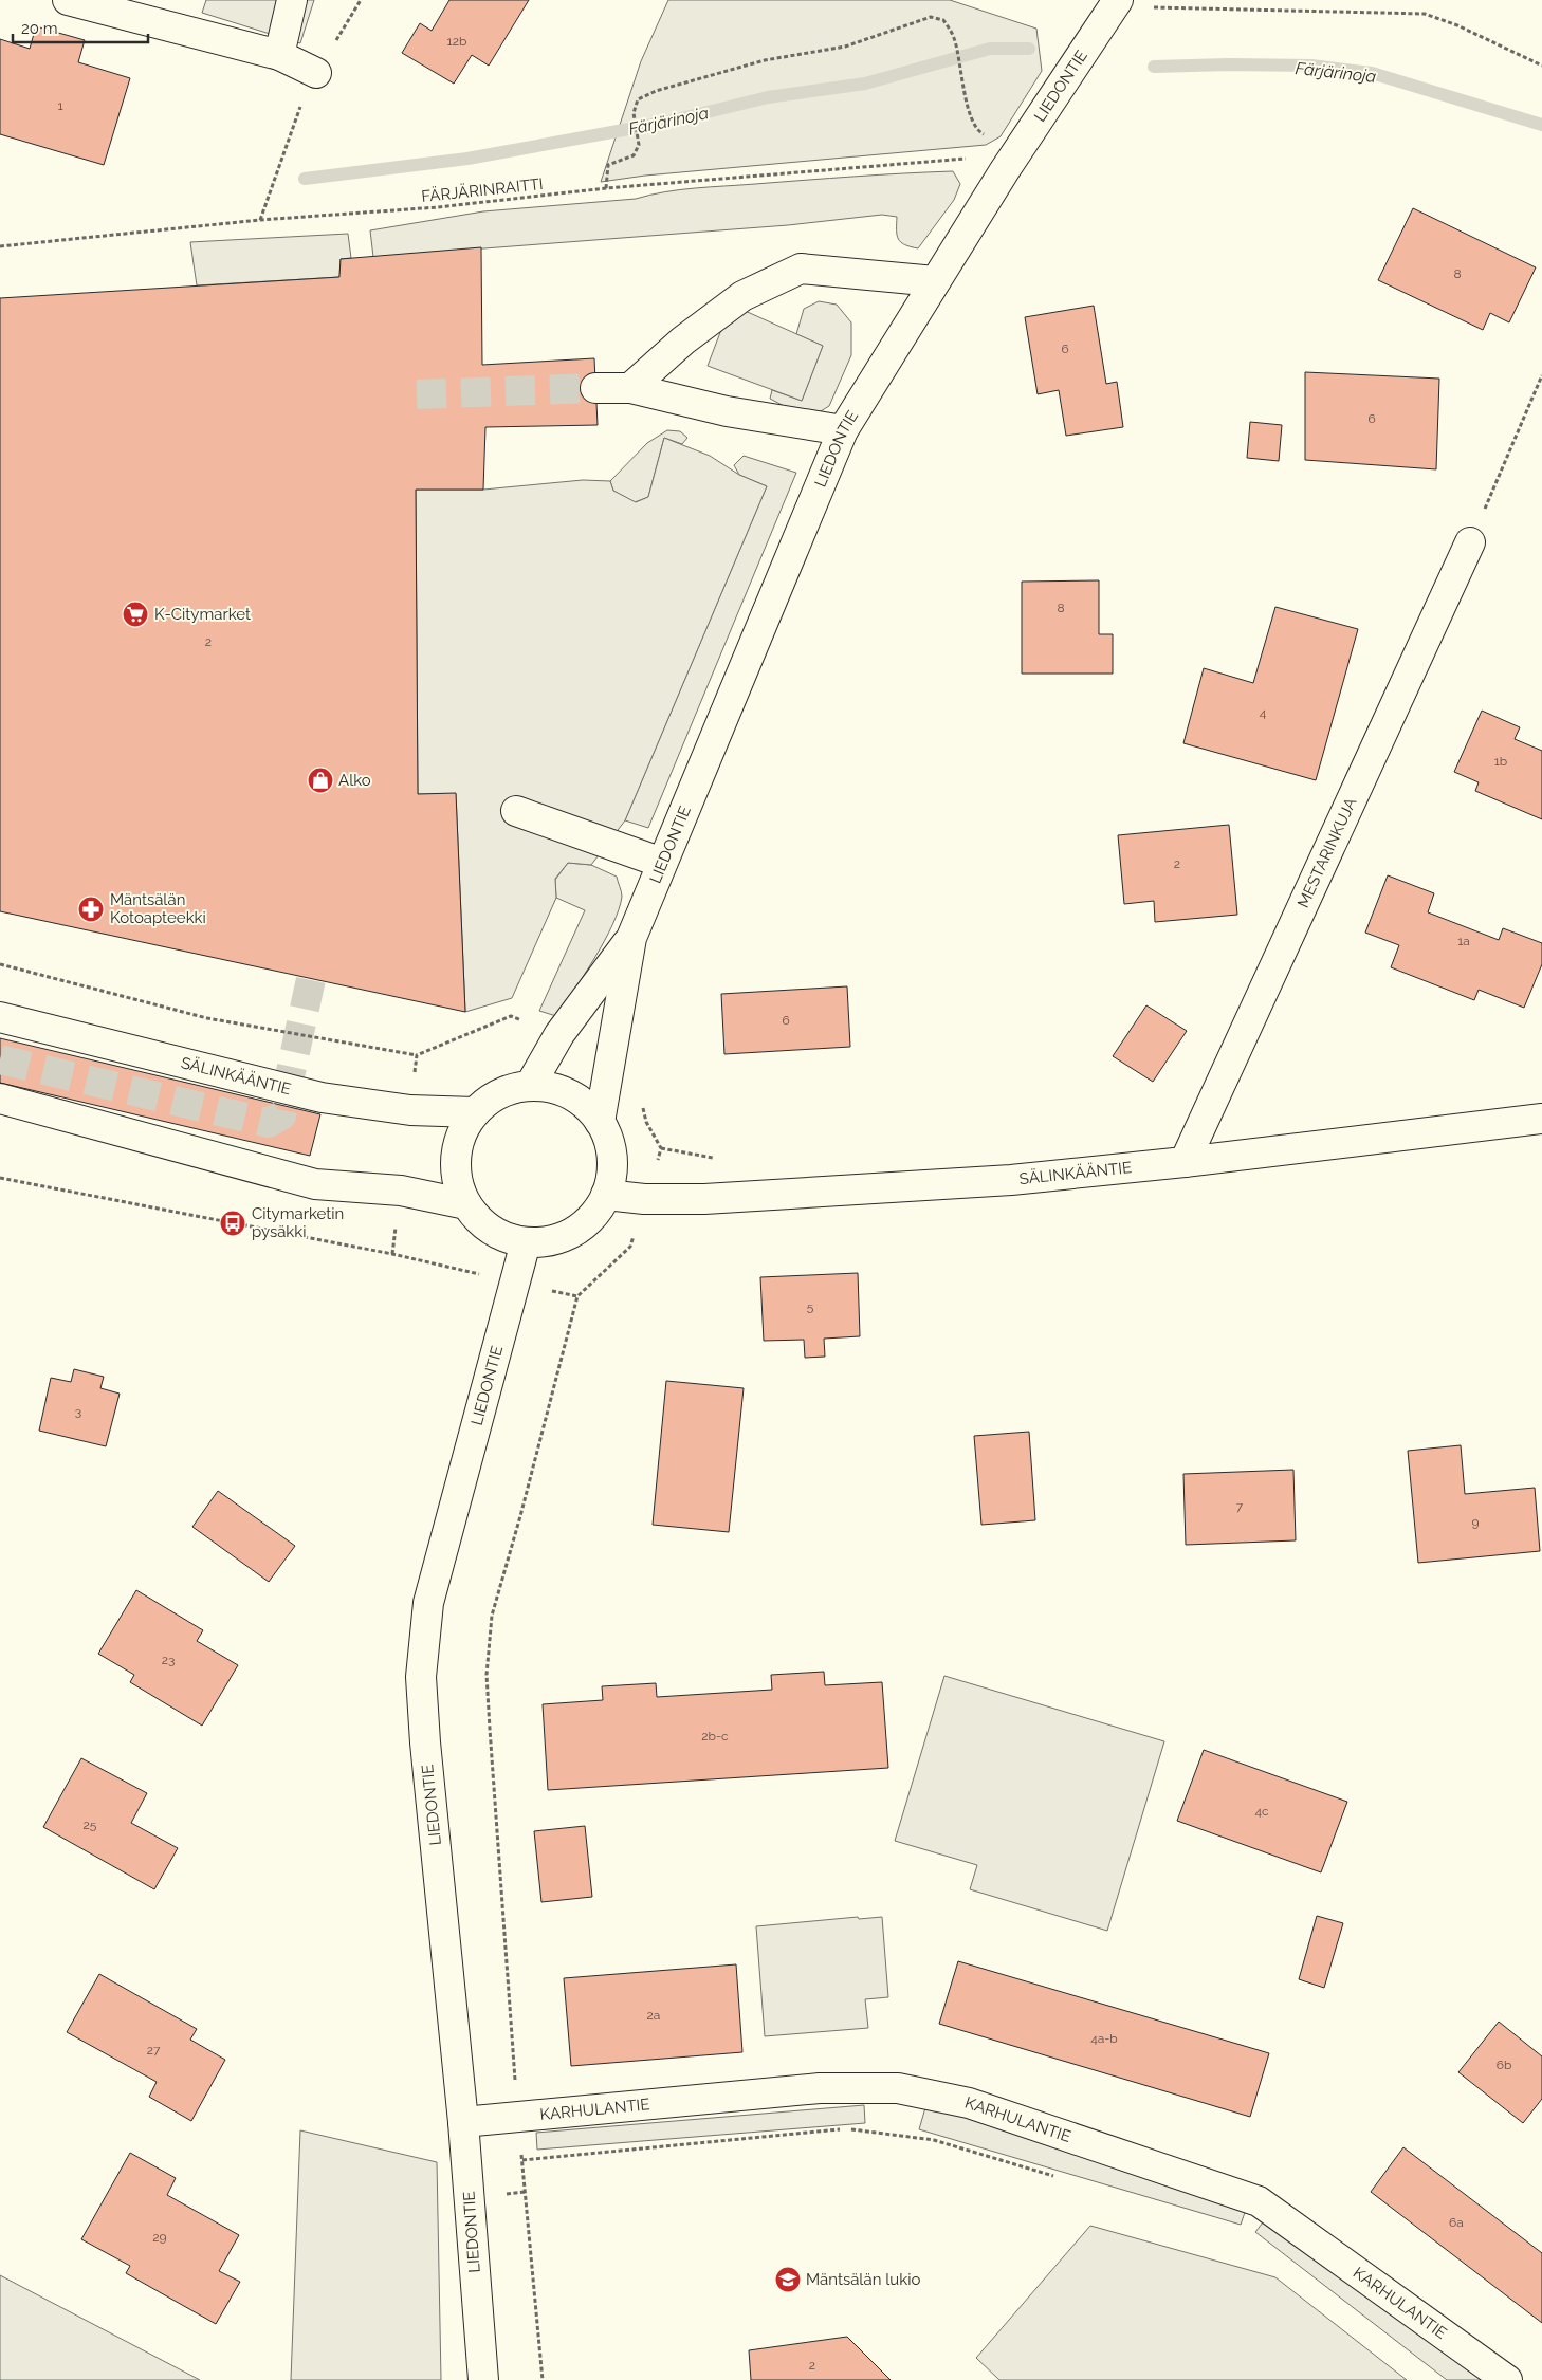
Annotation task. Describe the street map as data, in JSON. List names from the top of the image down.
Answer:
{
  "streets": {
    "street": [
      "LIEDONTIE",
      "MESTARINKUJA",
      "SÄLINKÄÄNTIE",
      "KARHULANTIE"
    ],
    "path": ["FÄRJÄRINRAITTI"]
  },
  "crossings": [
    ["LIEDONTIE", "SÄLINKÄÄNTIE"],
    ["LIEDONTIE", "KARHULANTIE"],
    ["MESTARINKUJA", "SÄLINKÄÄNTIE"]
  ],
  "water": ["Färjärinoja"],
  "places": {
    "supermarket": ["K-Citymarket"],
    "shop": ["Alko"],
    "pharmacy": ["Mäntsälän Kotoapteekki"],
    "bus stop": ["Citymarketin pysäkki"],
    "school or university": ["Mäntsälän lukio"]
  },
  "house_numbers": [
    "12b",
    "1",
    "8",
    "6",
    "6",
    "8",
    "2",
    "4",
    "1b",
    "2",
    "1a",
    "6",
    "5",
    "3",
    "7",
    "9",
    "23",
    "2b-c",
    "4c",
    "25",
    "2a",
    "4a-b",
    "27",
    "6b",
    "6a",
    "29",
    "2"
  ],
  "scale_bar": "20 m"
}
